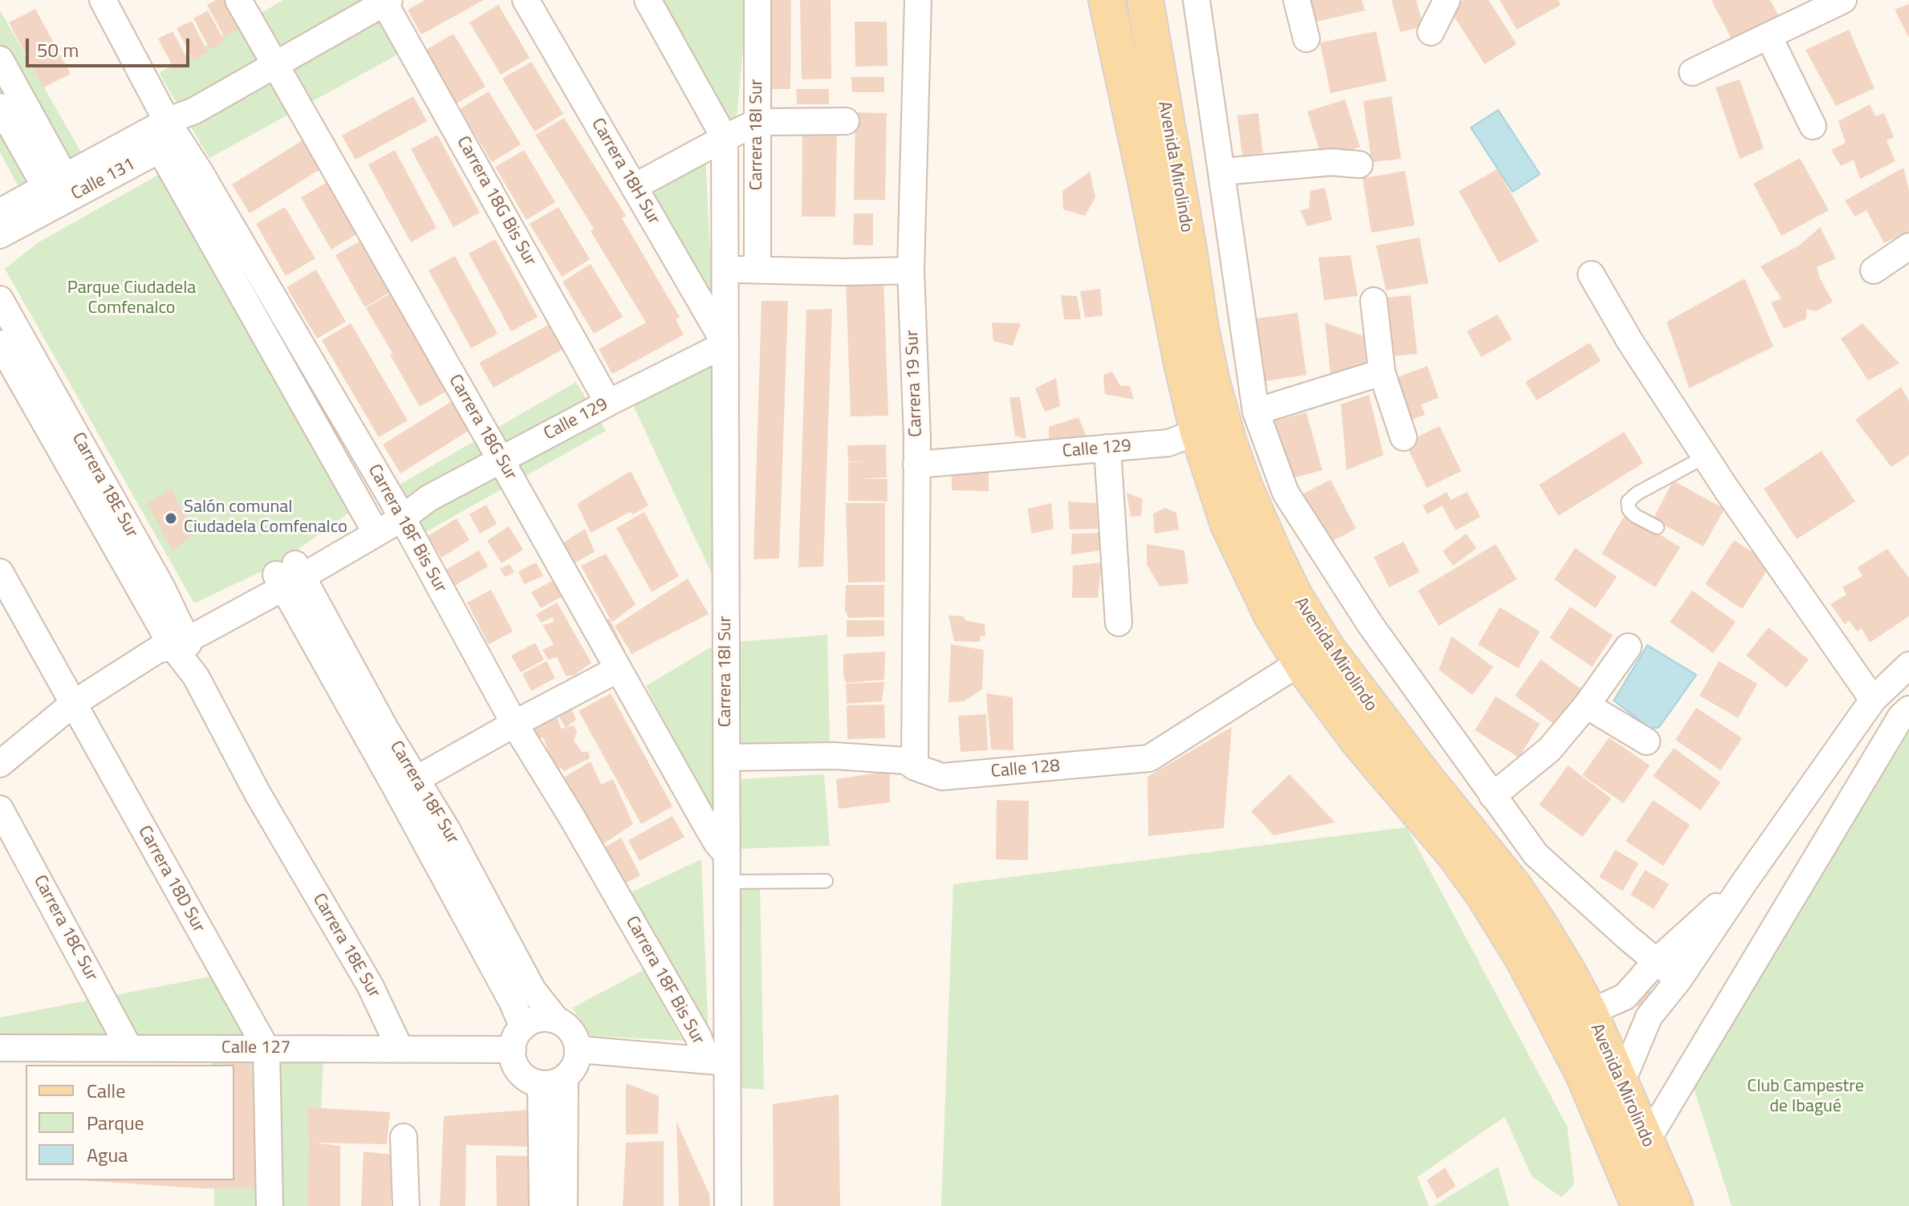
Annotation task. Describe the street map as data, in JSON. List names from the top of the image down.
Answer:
{
  "streets": {
    "main road": ["Avenida Mirolindo"],
    "street": [
      "Carrera 18I Sur",
      "Carrera 18H Sur",
      "Calle 131",
      "Carrera 18G Bis Sur",
      "Carrera 19 Sur",
      "Calle 129",
      "Carrera 18G Sur",
      "Carrera 18E Sur",
      "Carrera 18F Bis Sur",
      "Calle 128",
      "Carrera 18F Sur",
      "Carrera 18D Sur",
      "Carrera 18C Sur",
      "Calle 127"
    ]
  },
  "crossings": [
    ["Carrera 18I Sur", "Carrera 18H Sur"],
    ["Carrera 18I Sur", "Calle 129"],
    ["Carrera 18I Sur", "Carrera 18G Sur"],
    ["Carrera 18I Sur", "Carrera 18F Bis Sur"],
    ["Carrera 18I Sur", "Calle 128"],
    ["Avenida Mirolindo", "Calle 129"],
    ["Avenida Mirolindo", "Calle 128"],
    ["Carrera 18H Sur", "Calle 129"],
    ["Calle 131", "Carrera 18F Bis Sur"],
    ["Carrera 18G Bis Sur", "Calle 129"],
    ["Carrera 19 Sur", "Calle 129"],
    ["Carrera 19 Sur", "Calle 128"],
    ["Calle 129", "Carrera 18G Sur"],
    ["Calle 129", "Carrera 18E Sur"],
    ["Calle 129", "Carrera 18F Bis Sur"],
    ["Calle 129", "Carrera 18F Sur"],
    ["Calle 129", "Carrera 18D Sur"],
    ["Carrera 18E Sur", "Calle 127"],
    ["Carrera 18F Sur", "Calle 127"],
    ["Carrera 18D Sur", "Calle 127"],
    ["Carrera 18C Sur", "Calle 127"]
  ],
  "parks": ["Parque Ciudadela Comfenalco", "Club Campestre de Ibagué"],
  "places": ["Salón comunal Ciudadela Comfenalco"],
  "legend": ["Calle", "Parque", "Agua"],
  "scale_bar": "50 m"
}
